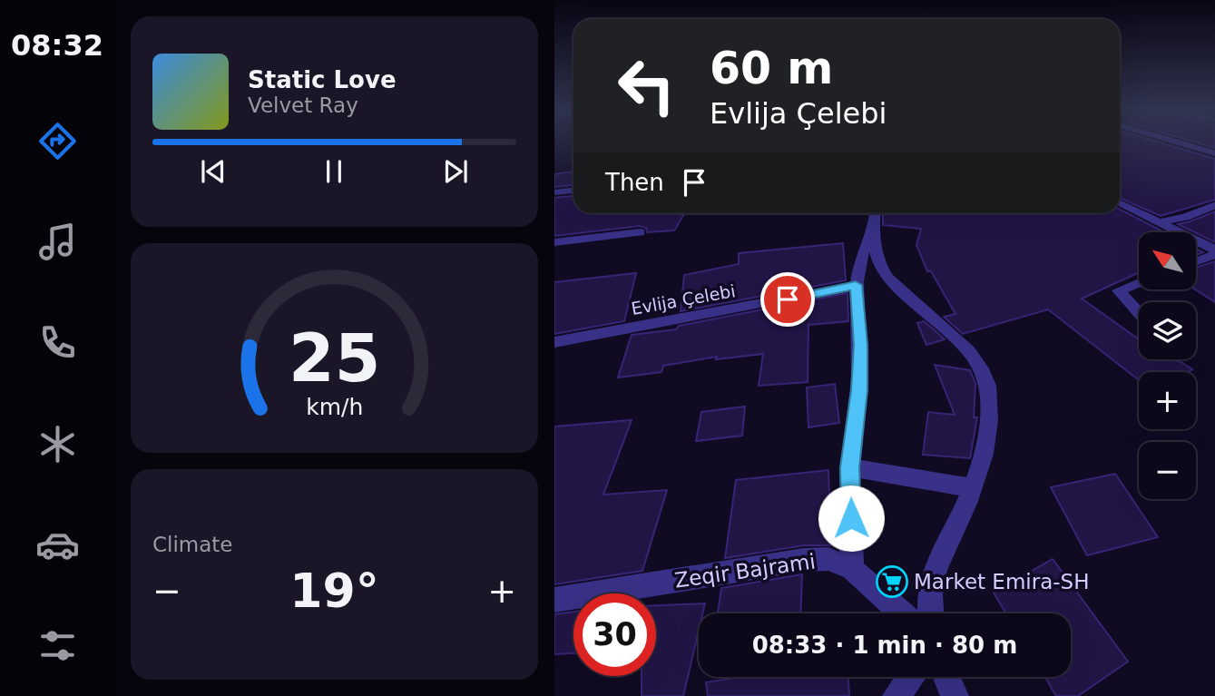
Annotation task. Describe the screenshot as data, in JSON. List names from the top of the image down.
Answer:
{
  "streets": {
    "street": ["Evlija Çelebi", "Zeqir Bajrami"]
  },
  "places": {
    "supermarket": ["Market Emira-SH"]
  },
  "north": "top left",
  "page": {
    "tabs": "08:32",
    "turn": ["60 m", "Evlija Çelebi"],
    "song": ["Static Love", "Velvet Ray"],
    "then": "Then",
    "map_buttons": ["+", "−"],
    "tile": "Climate",
    "heat": ["−", "19°", "+"],
    "limit": "30",
    "trip": "08:33 · 1 min · 80 m",
    "gauge": ["25", "km/h"]
  }
}
